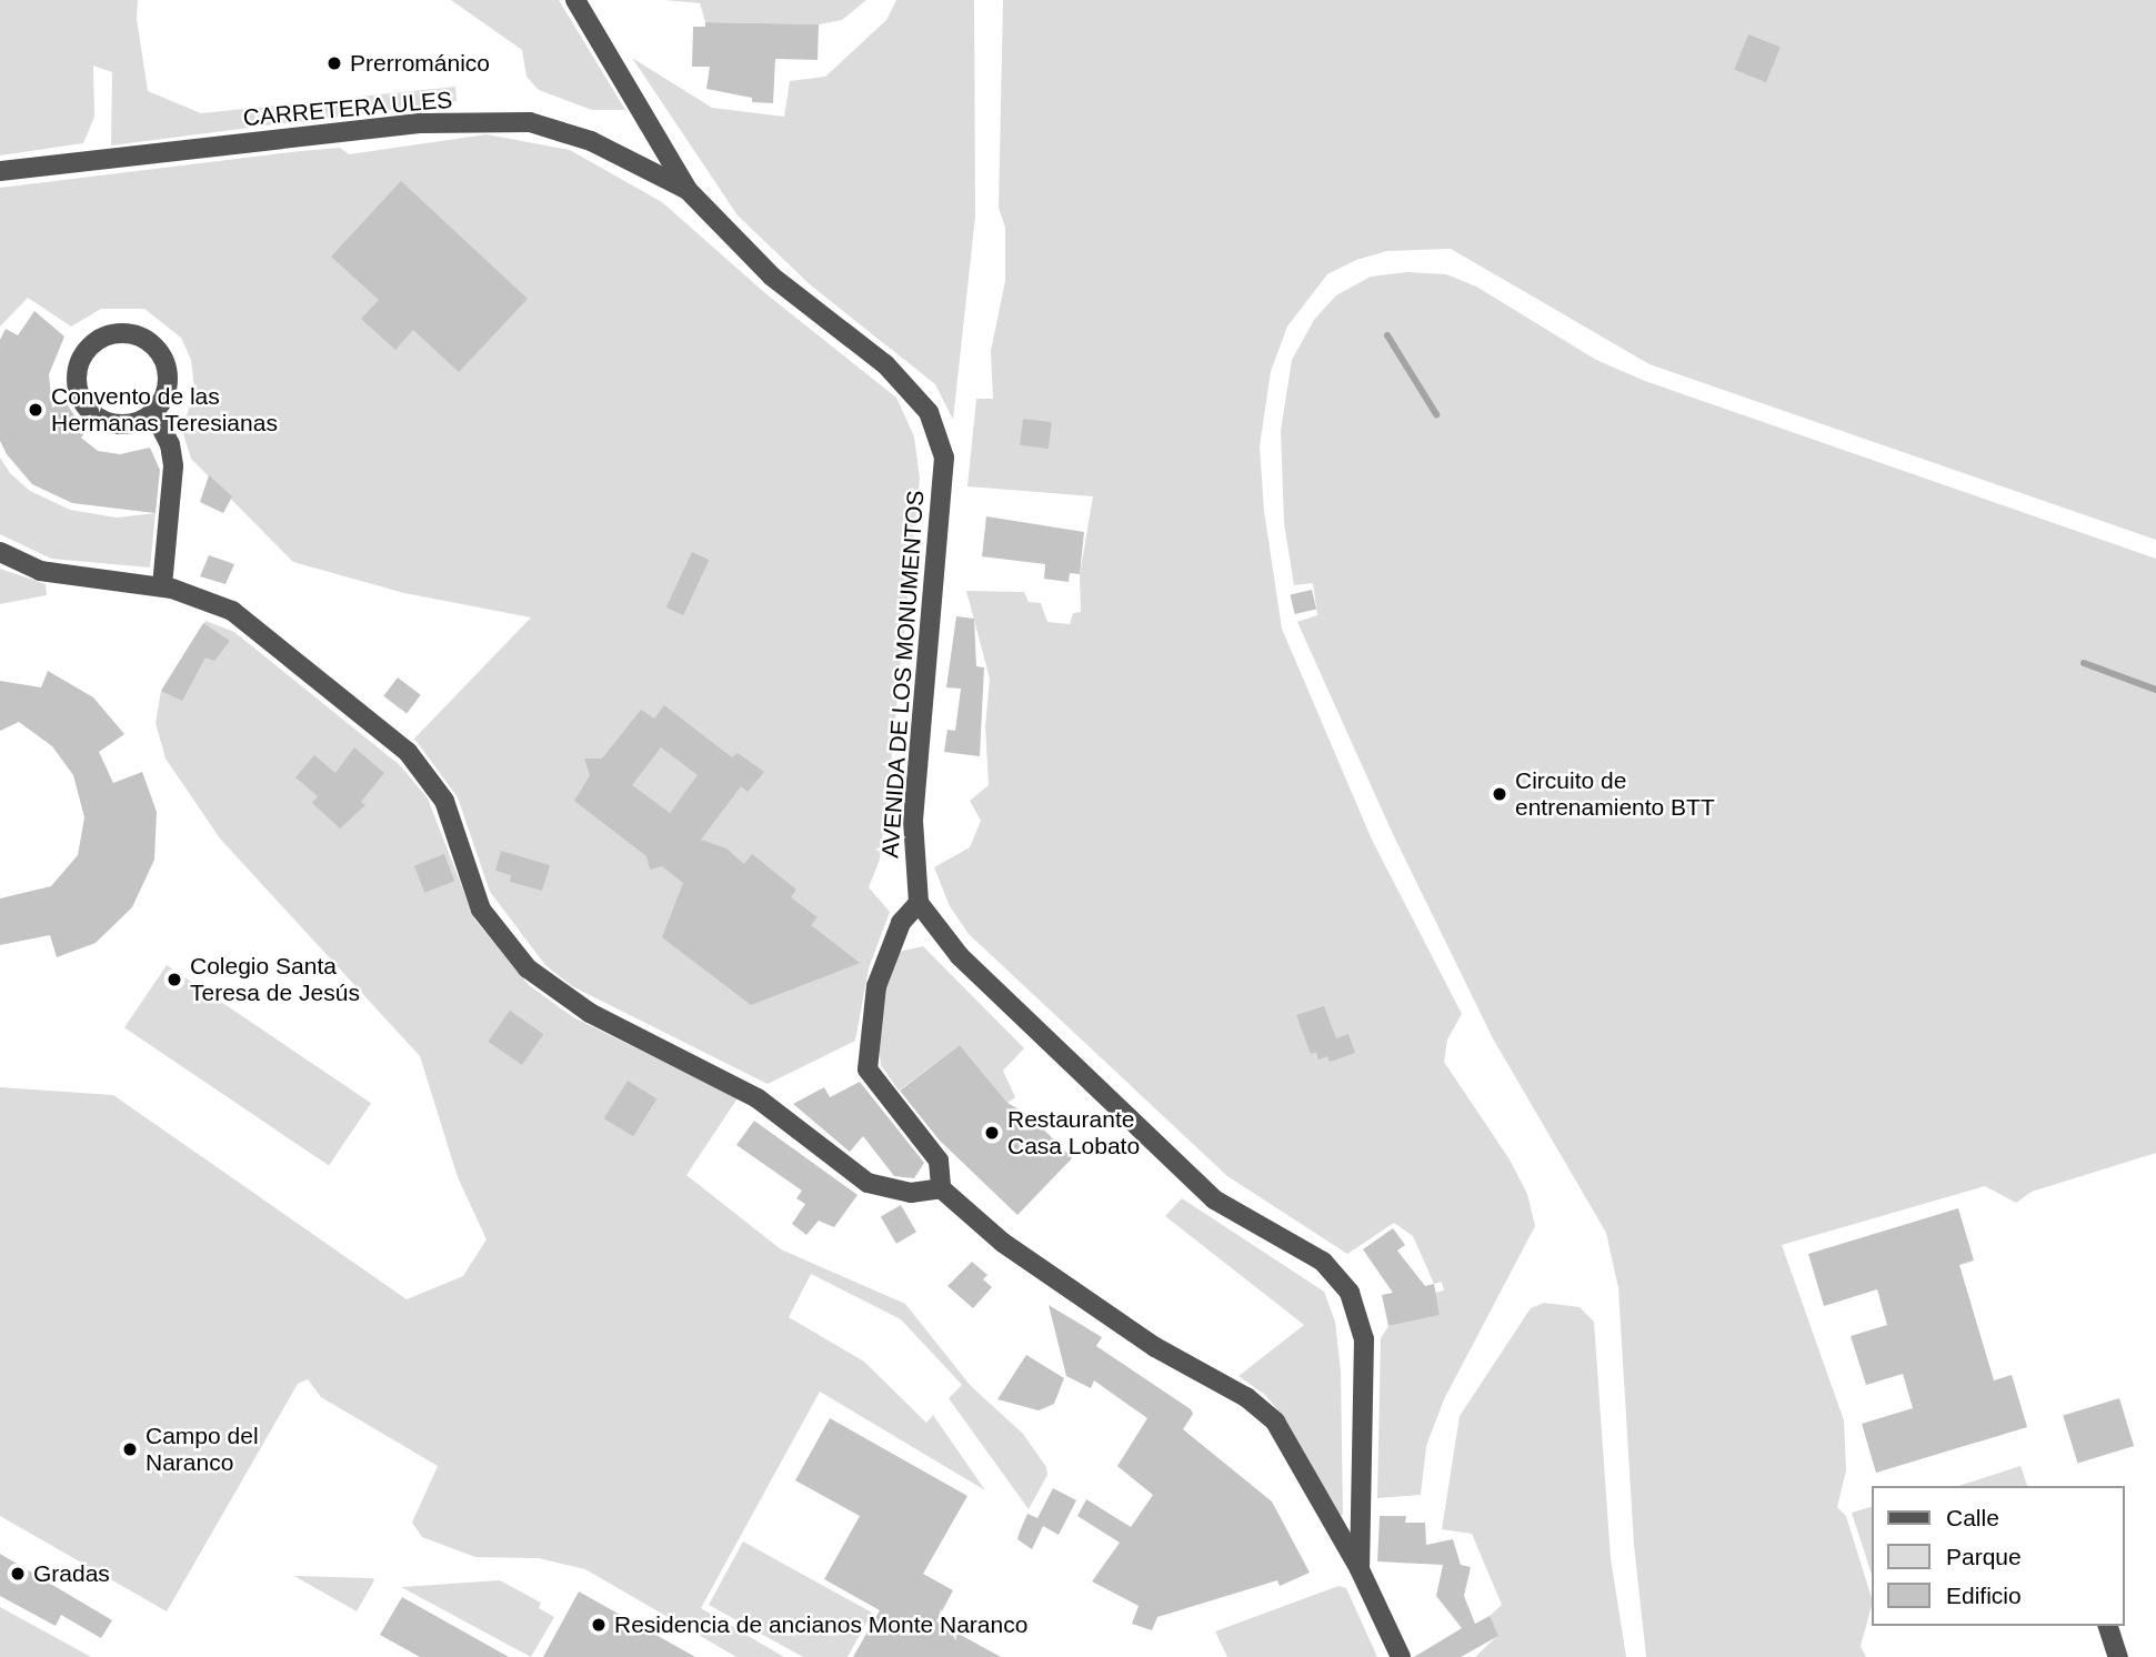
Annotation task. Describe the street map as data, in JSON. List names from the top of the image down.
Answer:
{
  "streets": {
    "street": ["CARRETERA ULES", "AVENIDA DE LOS MONUMENTOS"]
  },
  "crossings": [
    ["CARRETERA ULES", "AVENIDA DE LOS MONUMENTOS"]
  ],
  "places": [
    "Prerrománico",
    "Convento de las Hermanas Teresianas",
    "Circuito de entrenamiento BTT",
    "Colegio Santa Teresa de Jesús",
    "Restaurante Casa Lobato",
    "Campo del Naranco",
    "Gradas",
    "Residencia de ancianos Monte Naranco"
  ],
  "legend": ["Calle", "Parque", "Edificio"]
}
